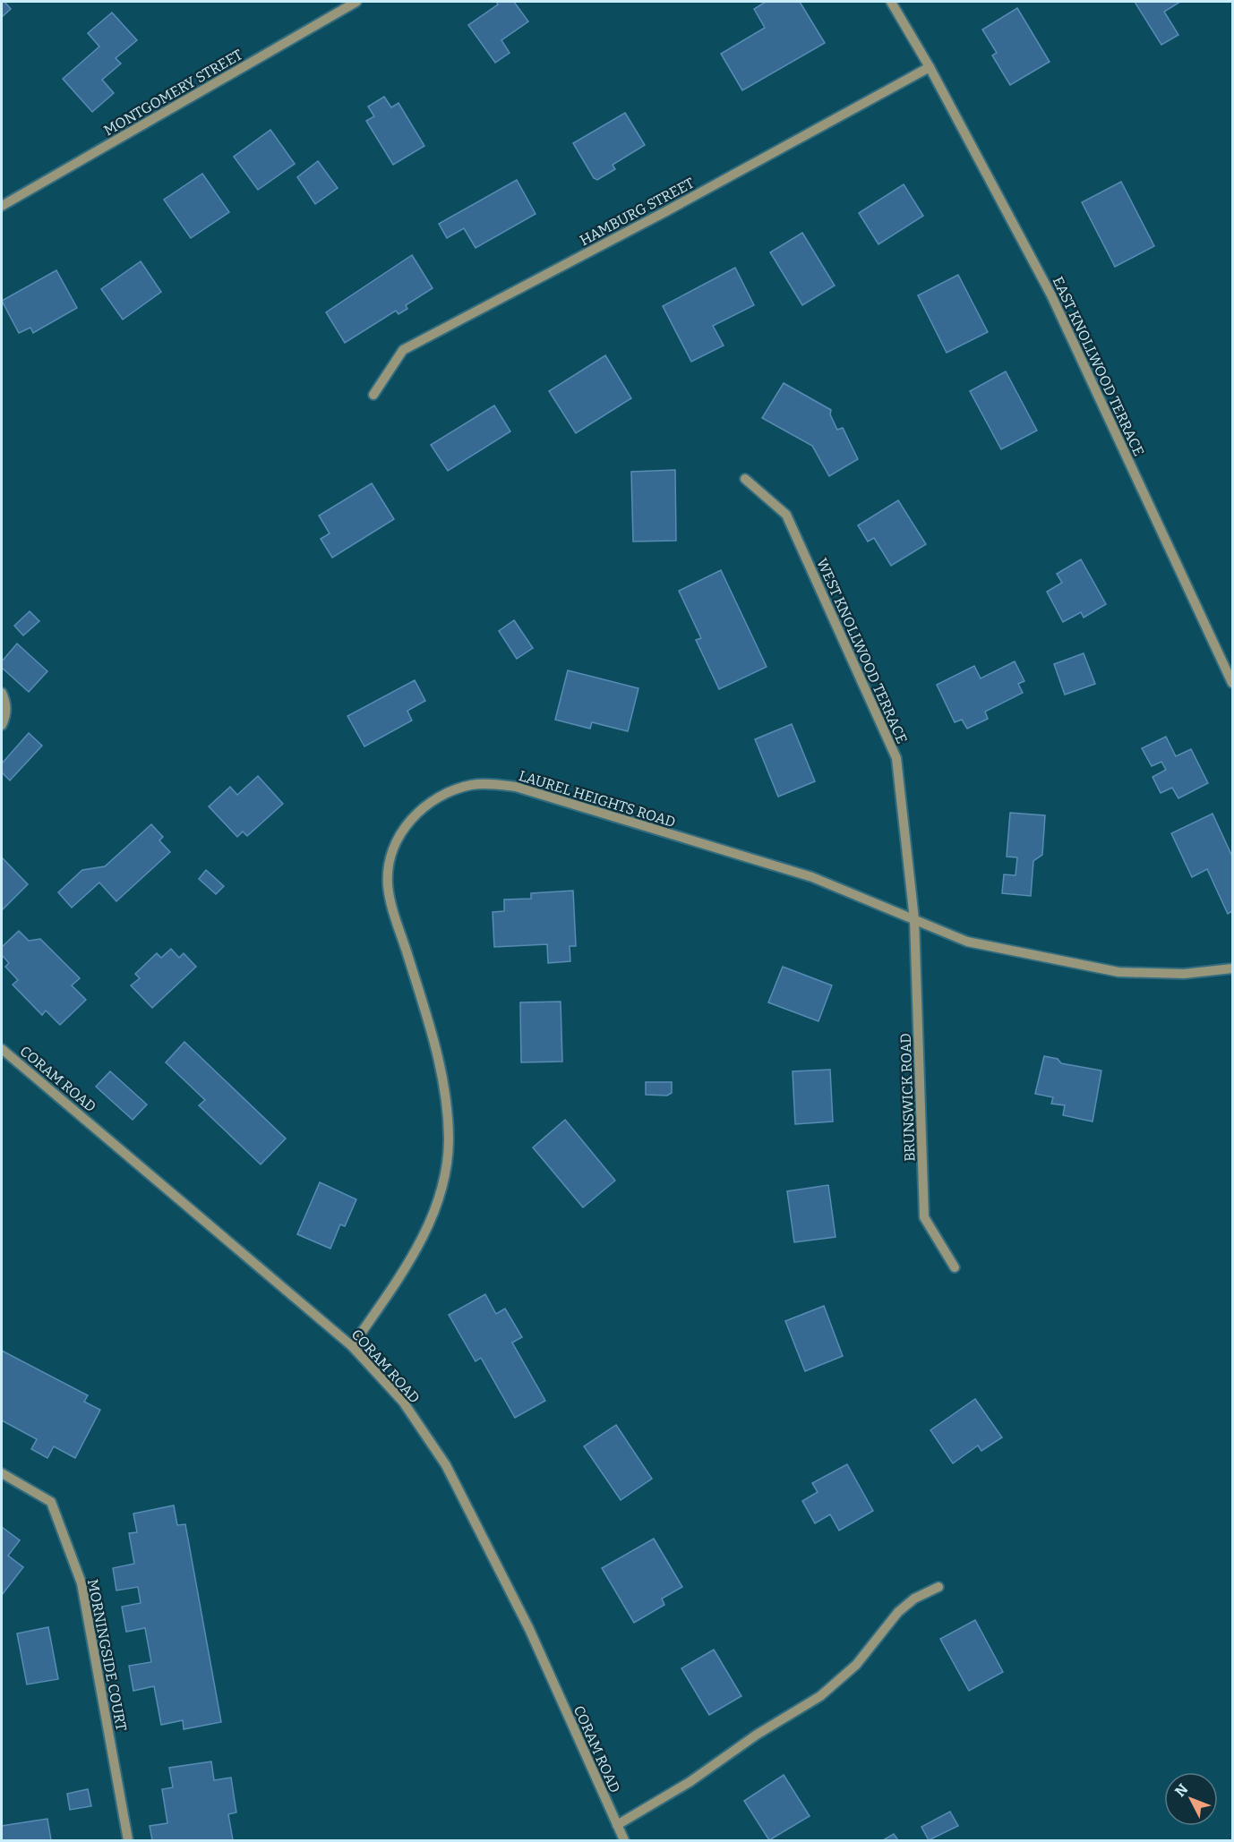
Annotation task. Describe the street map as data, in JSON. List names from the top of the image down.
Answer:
{
  "streets": {
    "street": [
      "MONTGOMERY STREET",
      "HAMBURG STREET",
      "EAST KNOLLWOOD TERRACE",
      "WEST KNOLLWOOD TERRACE",
      "LAUREL HEIGHTS ROAD",
      "CORAM ROAD",
      "BRUNSWICK ROAD",
      "MORNINGSIDE COURT"
    ]
  },
  "crossings": [
    ["HAMBURG STREET", "EAST KNOLLWOOD TERRACE"],
    ["WEST KNOLLWOOD TERRACE", "LAUREL HEIGHTS ROAD"],
    ["WEST KNOLLWOOD TERRACE", "BRUNSWICK ROAD"],
    ["LAUREL HEIGHTS ROAD", "CORAM ROAD"],
    ["LAUREL HEIGHTS ROAD", "BRUNSWICK ROAD"]
  ],
  "north": "top left"
}
